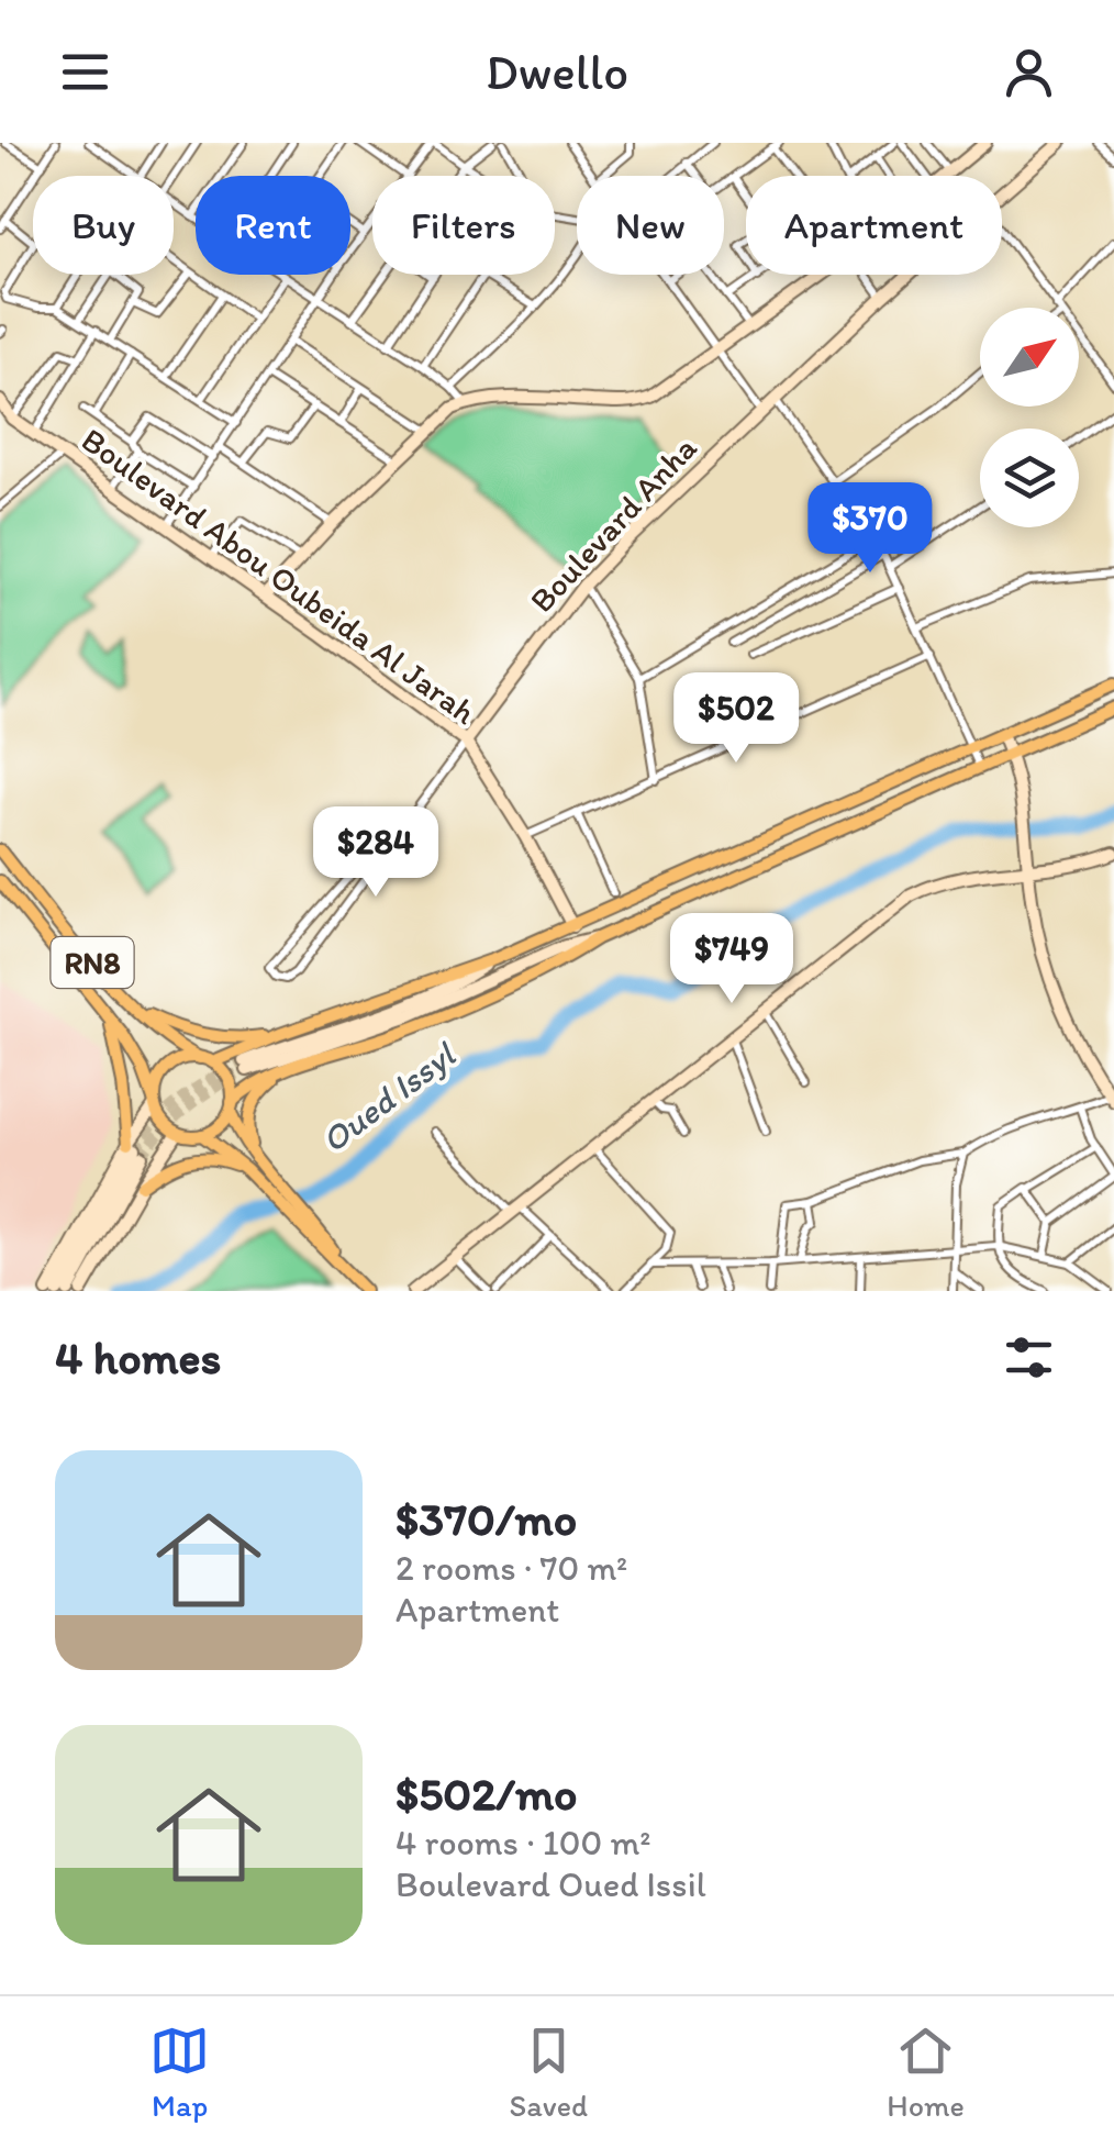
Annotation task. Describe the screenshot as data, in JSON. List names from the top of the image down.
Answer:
{
  "streets": {
    "main road": ["RN8"],
    "street": ["Boulevard Anha", "Boulevard Abou Oubeida Al Jarah"]
  },
  "crossings": [
    ["Boulevard Anha", "Boulevard Abou Oubeida Al Jarah"]
  ],
  "water": ["Oued Issyl"],
  "north": "top right",
  "page": {
    "header": "Dwello",
    "chip": [
      "Buy",
      "Rent",
      "Filters",
      "New",
      "Apartment"
    ],
    "price": [
      "$370",
      "$502",
      "$284",
      "$749"
    ],
    "heading": "4 homes",
    "list": [
      {
        "name": "$370/mo",
        "note": "2 rooms · 70 m² · Apartment"
      },
      {
        "name": "$502/mo",
        "note": "4 rooms · 100 m² · Boulevard Oued Issil"
      }
    ],
    "tabs": ["Map", "Saved", "Home"]
  }
}
